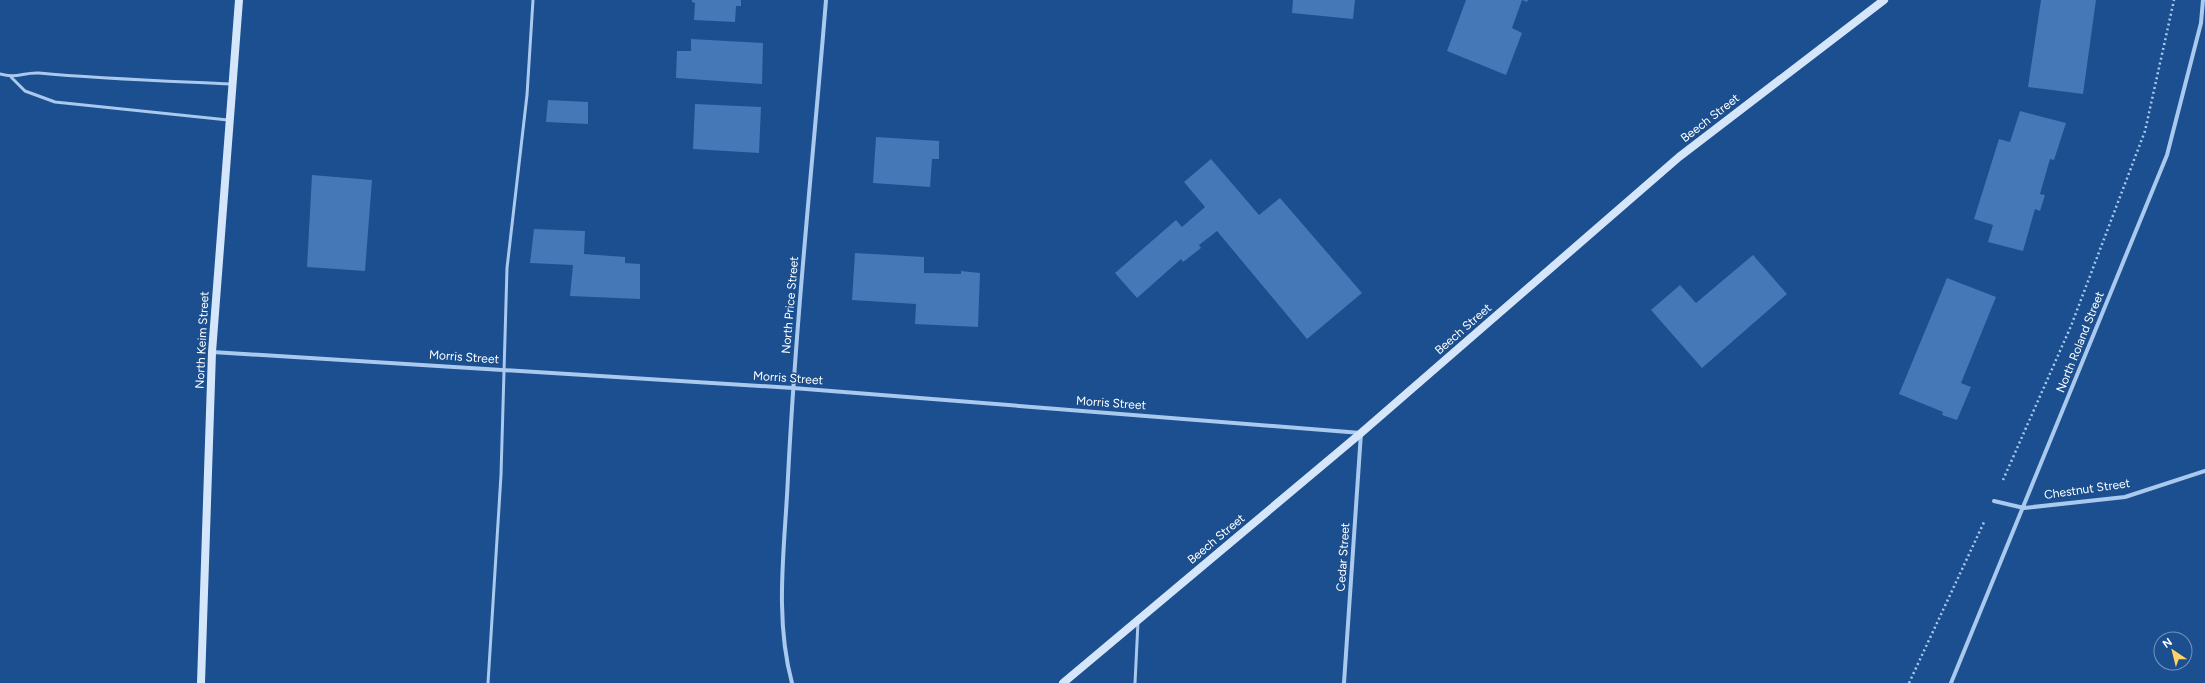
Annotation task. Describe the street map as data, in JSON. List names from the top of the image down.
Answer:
{
  "streets": {
    "street": [
      "Beech Street",
      "North Price Street",
      "North Keim Street",
      "North Roland Street",
      "Morris Street",
      "Chestnut Street",
      "Cedar Street"
    ]
  },
  "crossings": [
    ["Beech Street", "Morris Street"],
    ["Beech Street", "Cedar Street"],
    ["North Price Street", "Morris Street"],
    ["North Keim Street", "Morris Street"],
    ["North Roland Street", "Chestnut Street"],
    ["Morris Street", "Cedar Street"]
  ],
  "north": "top left"
}
